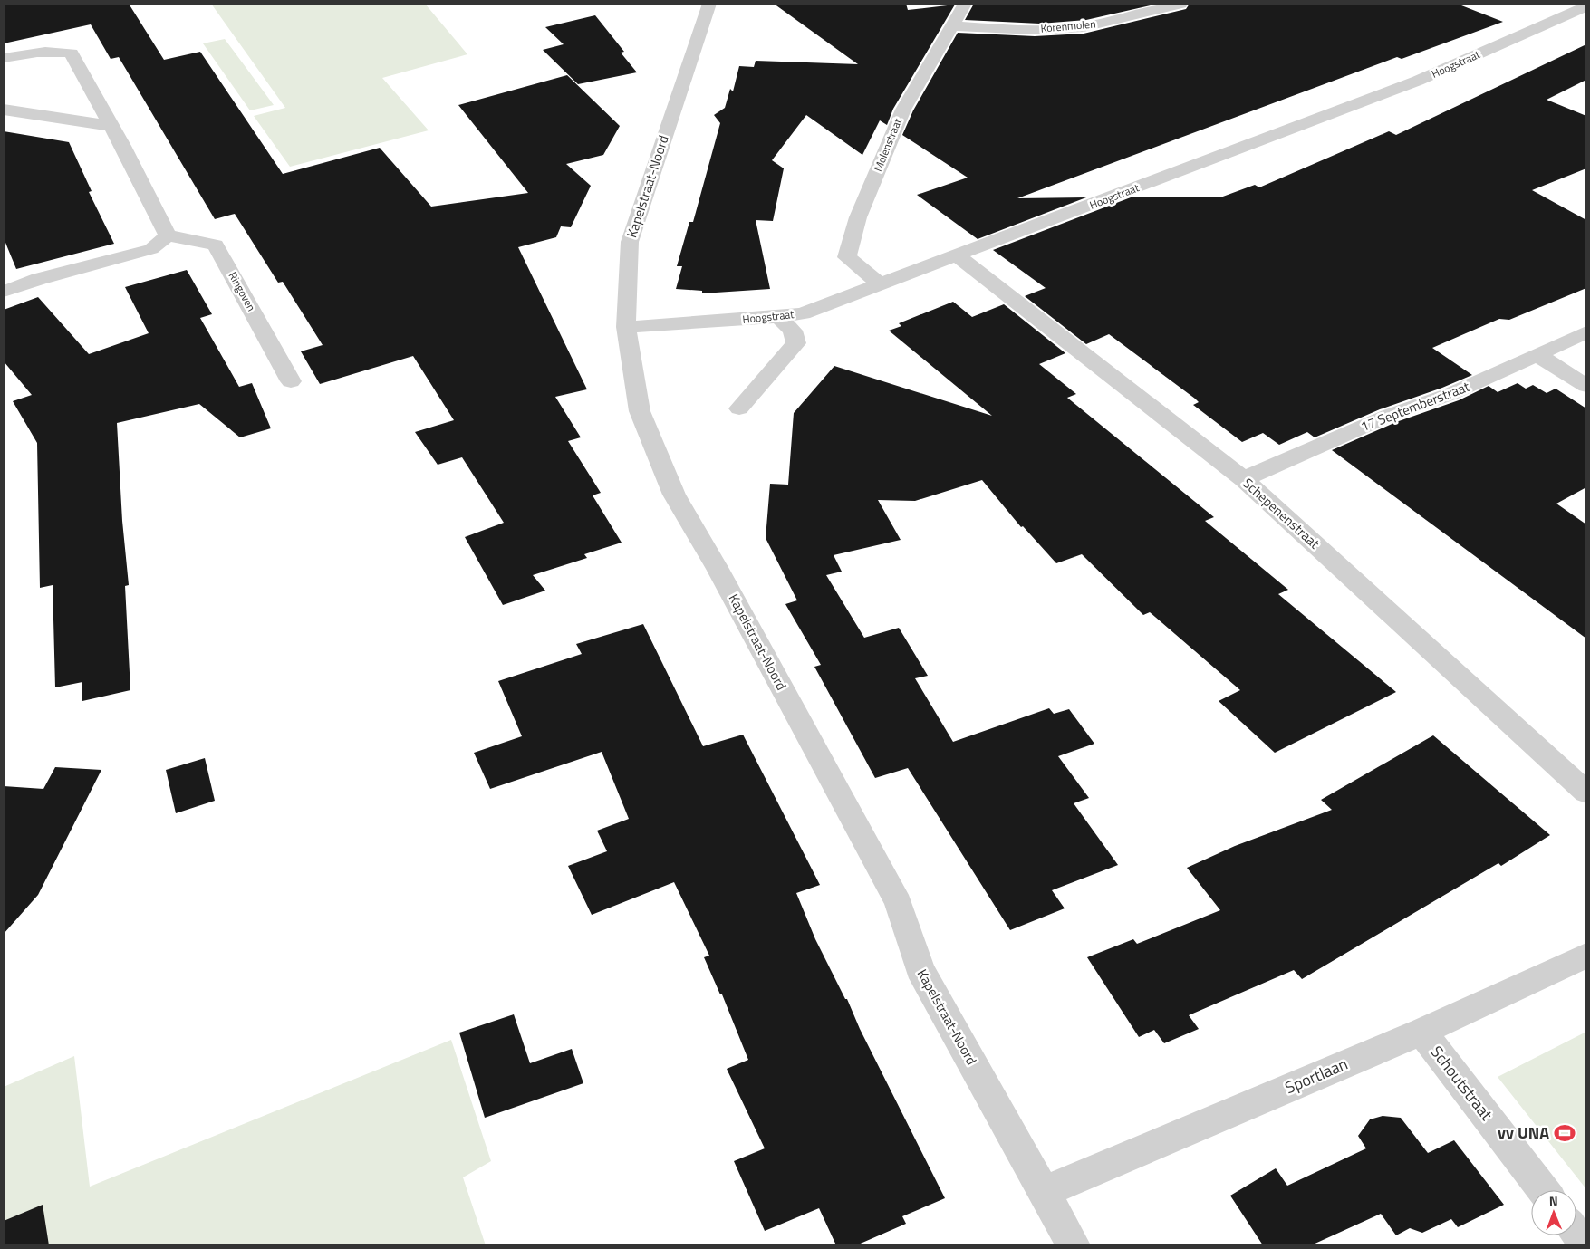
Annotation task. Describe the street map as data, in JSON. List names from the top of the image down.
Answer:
{
  "streets": {
    "street": [
      "Korenmolen",
      "Hoogstraat",
      "Molenstraat",
      "Kapelstraat-Noord",
      "Ringoven",
      "17 Septemberstraat",
      "Schepenenstraat",
      "Sportlaan",
      "Schoutstraat"
    ]
  },
  "crossings": [
    ["Korenmolen", "Molenstraat"],
    ["Hoogstraat", "Molenstraat"],
    ["Hoogstraat", "Kapelstraat-Noord"],
    ["Hoogstraat", "Schepenenstraat"],
    ["Kapelstraat-Noord", "Sportlaan"],
    ["17 Septemberstraat", "Schepenenstraat"],
    ["Sportlaan", "Schoutstraat"]
  ],
  "places": {
    "sports": ["vv UNA"]
  },
  "north": "top"
}
